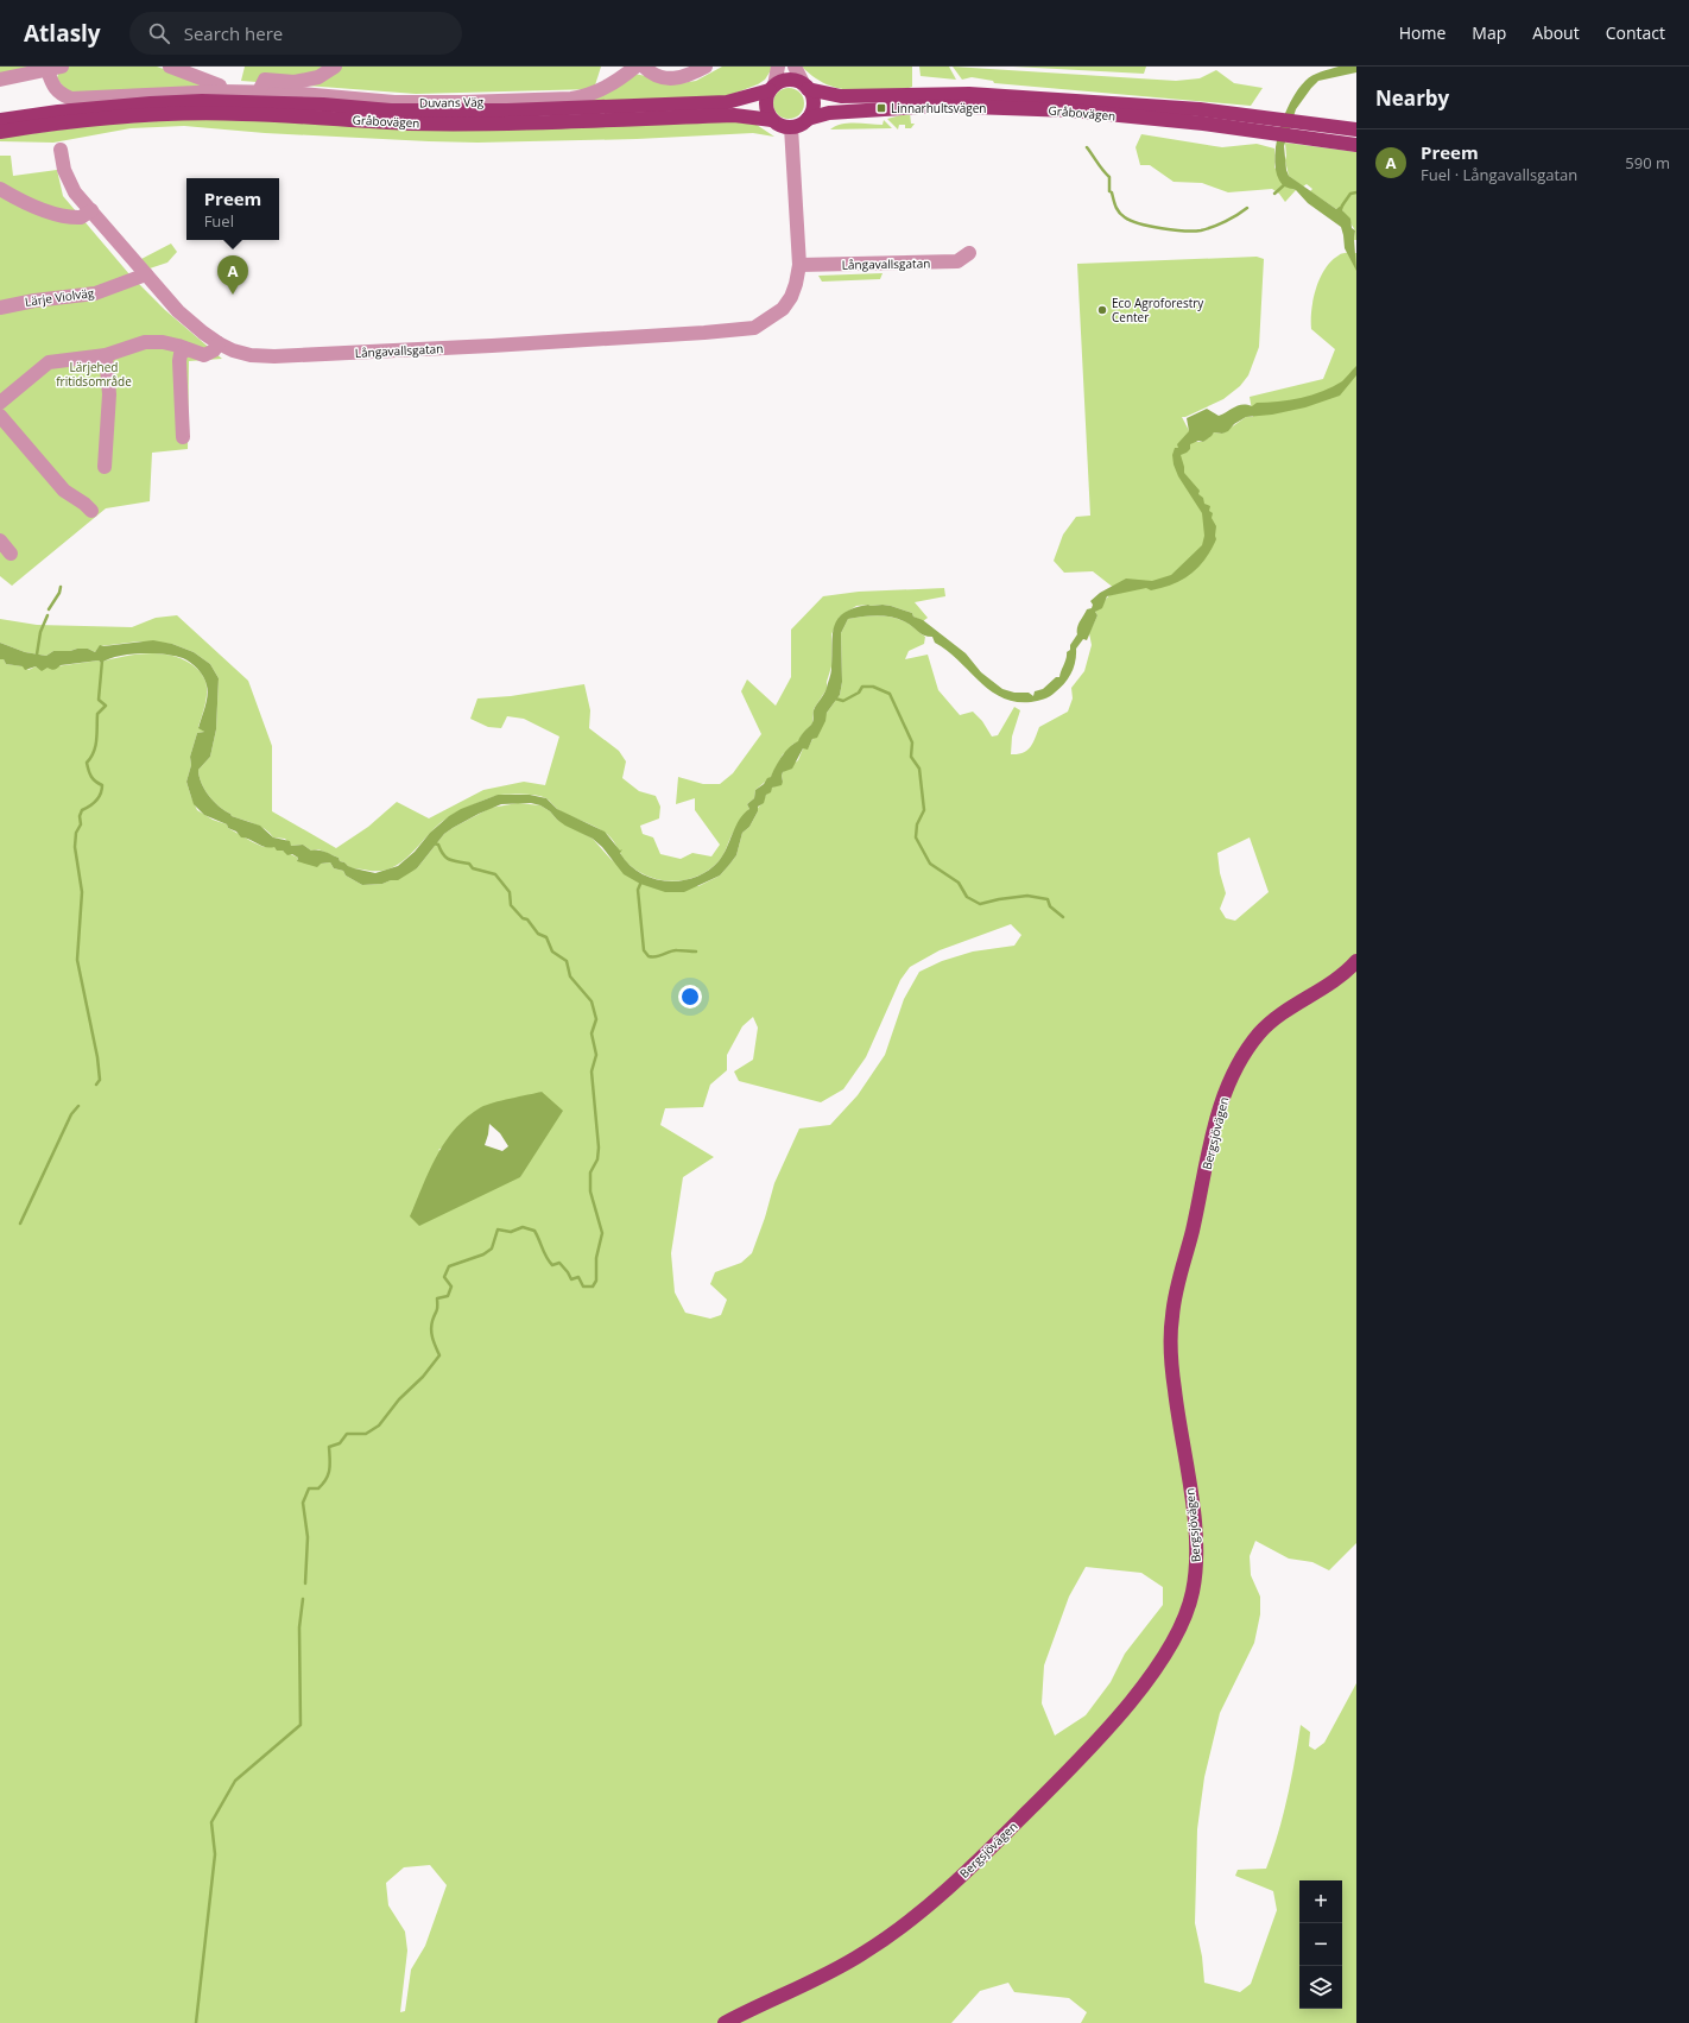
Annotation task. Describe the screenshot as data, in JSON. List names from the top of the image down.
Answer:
{
  "streets": {
    "main road": ["Gråbovägen", "Bergsjövägen"],
    "street": ["Duvans Väg", "Långavallsgatan", "Lärje Violväg"]
  },
  "crossings": [
    ["Gråbovägen", "Långavallsgatan"],
    ["Långavallsgatan", "Lärje Violväg"]
  ],
  "parks": ["Lärjehed fritidsområde"],
  "places": {
    "transit": ["Linnarhultsvägen"],
    "other": ["Eco Agroforestry Center"]
  },
  "page": {
    "header": "Atlasly",
    "search": "Search here",
    "nav": [
      "Home",
      "Map",
      "About",
      "Contact"
    ],
    "heading": "Nearby",
    "list": [
      {
        "mark": "A",
        "name": "Preem",
        "note": "Fuel · Långavallsgatan",
        "value": "590 m"
      }
    ],
    "popup": ["Preem", "Fuel"],
    "pins": "A",
    "map_buttons": ["+", "−"]
  }
}
